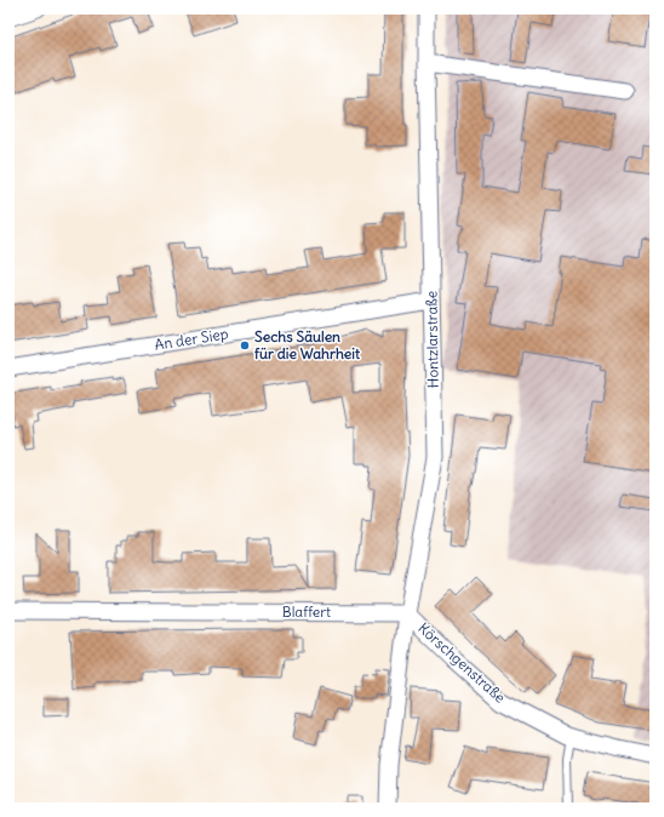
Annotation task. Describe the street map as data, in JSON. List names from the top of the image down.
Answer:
{
  "streets": {
    "street": [
      "An der Siep",
      "Hontzlarstraße",
      "Blaffert",
      "Körschgenstraße"
    ]
  },
  "crossings": [
    ["An der Siep", "Hontzlarstraße"],
    ["Hontzlarstraße", "Blaffert"],
    ["Hontzlarstraße", "Körschgenstraße"],
    ["Blaffert", "Körschgenstraße"]
  ],
  "places": ["Sechs Säulen für die Wahrheit"]
}
